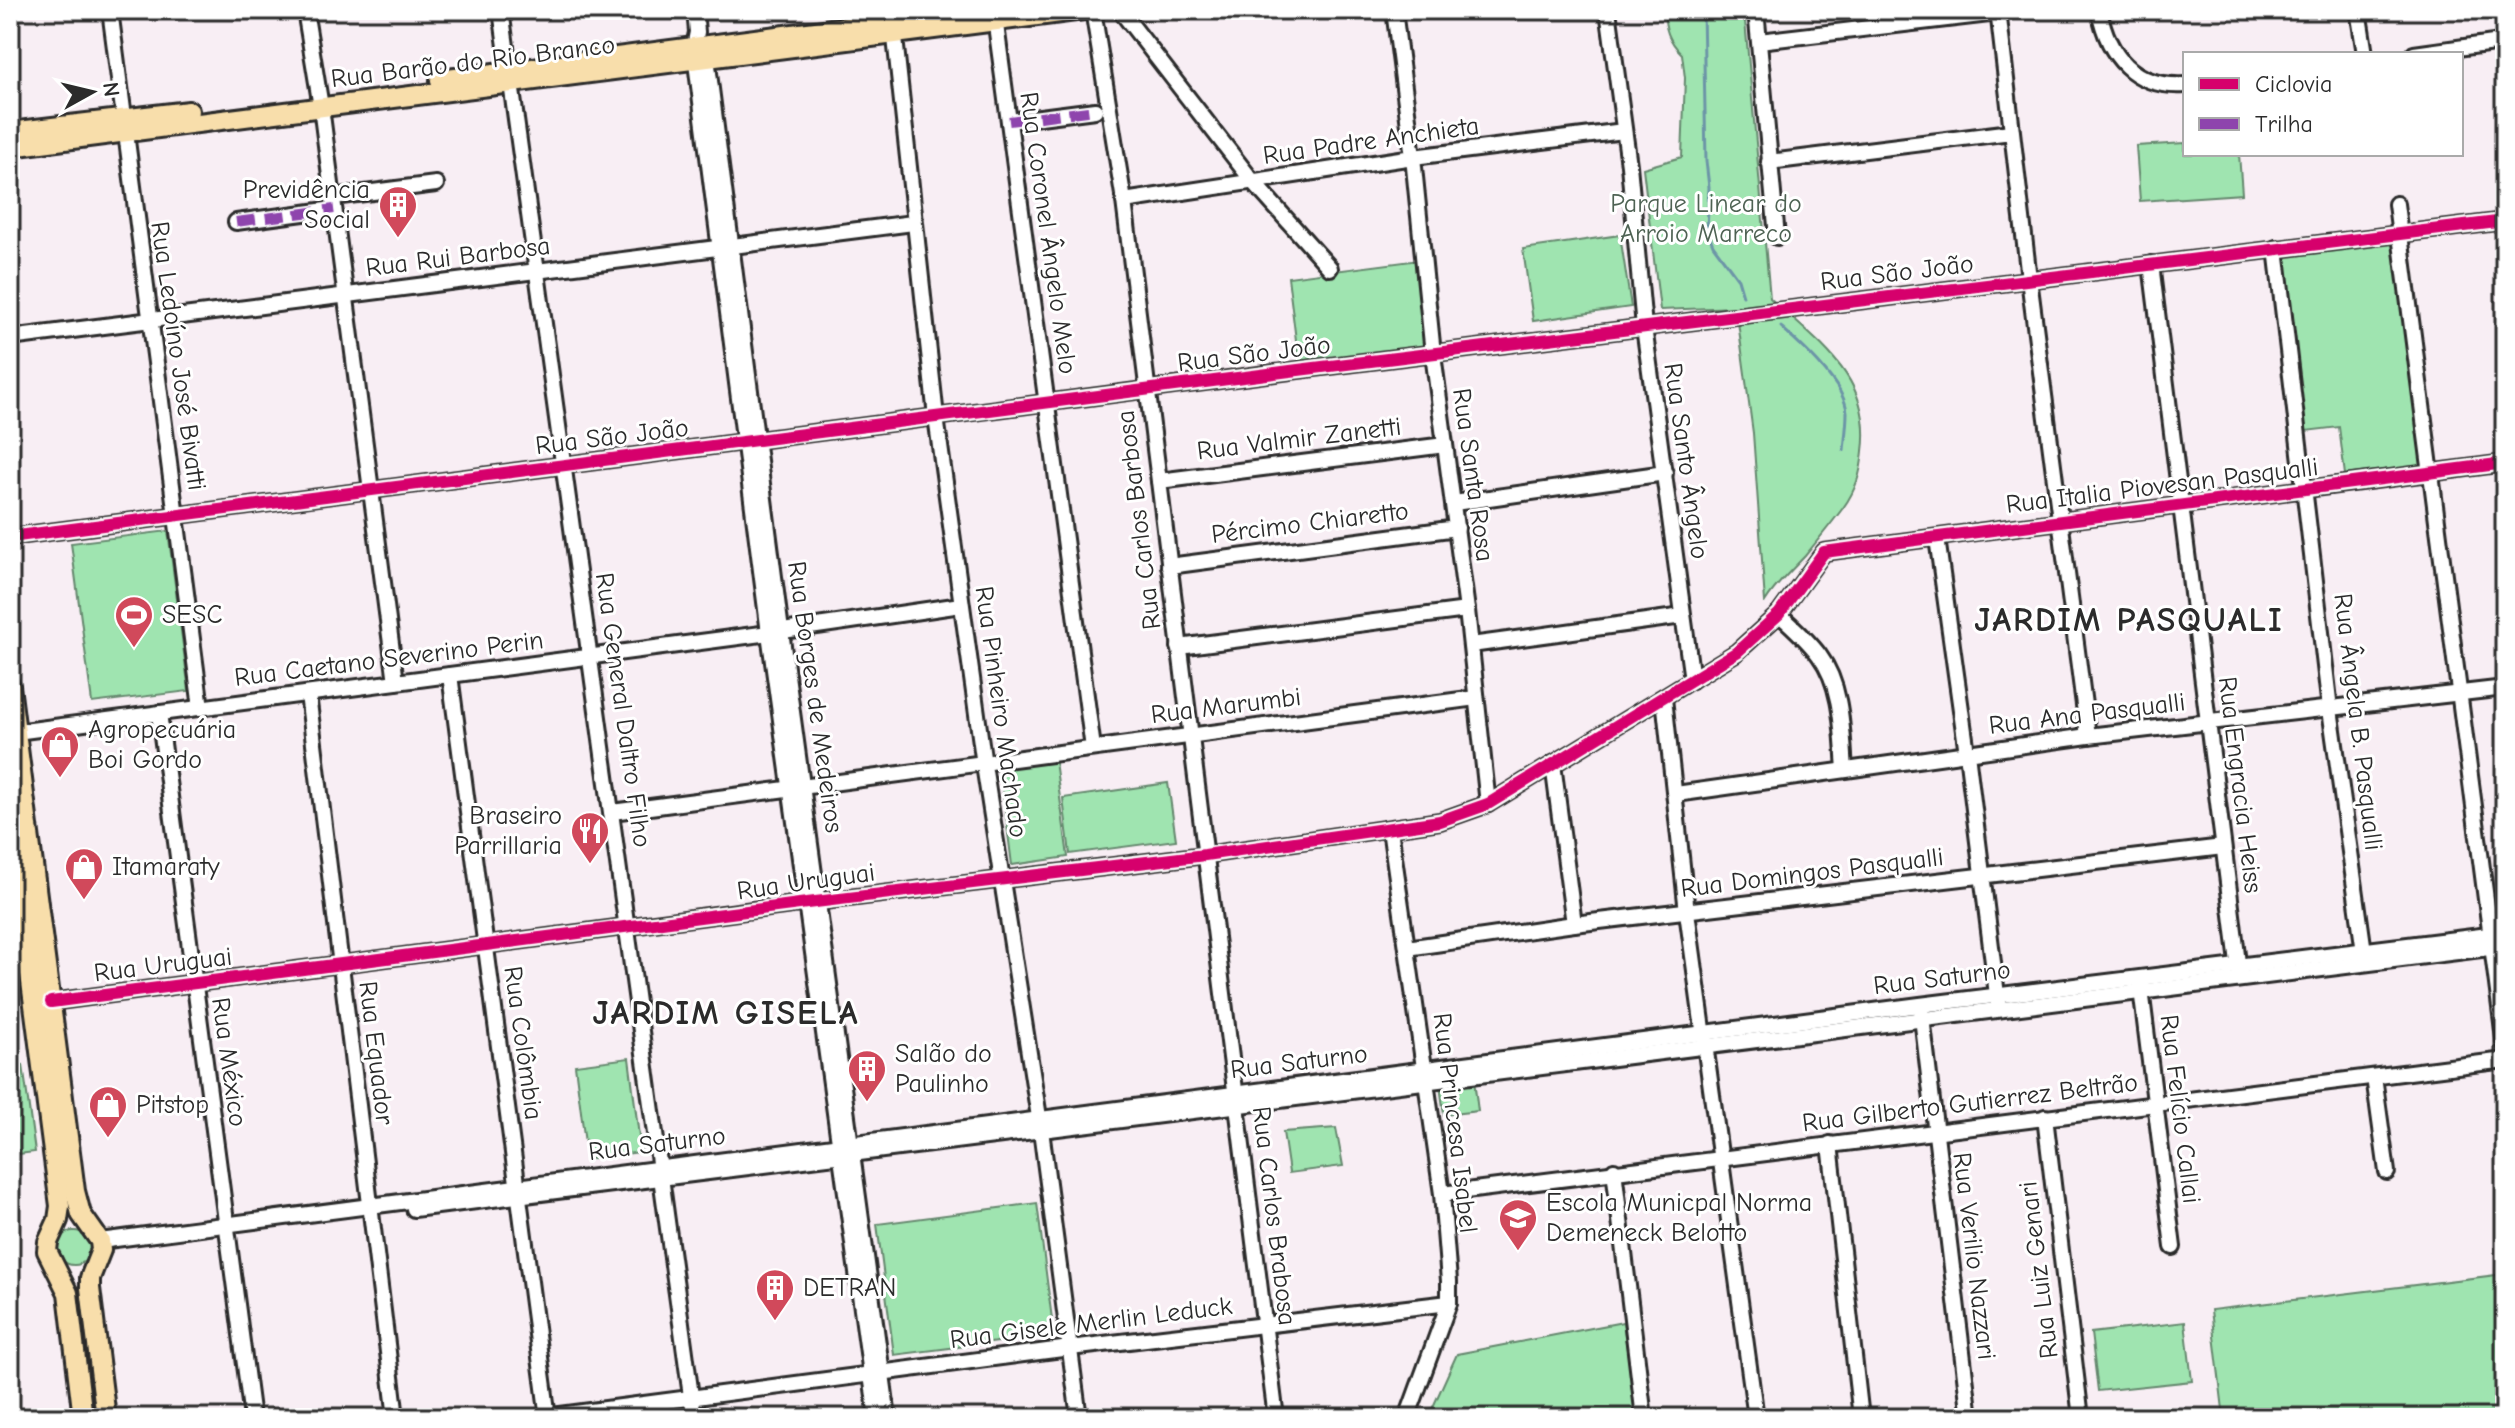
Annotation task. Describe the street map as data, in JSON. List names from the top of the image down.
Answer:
{
  "streets": {
    "main road": ["Rua Barão do Rio Branco"],
    "street": [
      "Rua Padre Anchieta",
      "Rua Coronel Ângelo Melo",
      "Rua Rui Barbosa",
      "Rua São João",
      "Rua Ledoíno José Bivatti",
      "Rua Valmir Zanetti",
      "Rua Santo Ângelo",
      "Rua Santa Rosa",
      "Rua Italia Piovesan Pasqualli",
      "Rua Carlos Barbosa",
      "Pércimo Chiaretto",
      "Rua Caetano Severino Perin",
      "Rua Borges de Medeiros",
      "Rua Marumbi",
      "Rua General Daltro Filho",
      "Rua Pinheiro Machado",
      "Rua Ana Pasqualli",
      "Rua Ângela B. Pasqualli",
      "Rua Engracia Heiss",
      "Rua Domingos Pasqualli",
      "Rua Uruguai",
      "Rua Saturno",
      "Rua Colômbia",
      "Rua Equador",
      "Rua México",
      "Rua Gilberto Gutierrez Beltrão",
      "Rua Felício Callai",
      "Rua Princesa Isabel",
      "Rua Carlos Brabosa",
      "Rua Verilio Nazzari",
      "Rua Luiz Genari",
      "Rua Gisele Merlin Leduck"
    ]
  },
  "crossings": [
    ["Rua Barão do Rio Branco", "Rua Coronel Ângelo Melo"],
    ["Rua Barão do Rio Branco", "Rua Ledoíno José Bivatti"],
    ["Rua Barão do Rio Branco", "Rua Carlos Barbosa"],
    ["Rua Barão do Rio Branco", "Rua Borges de Medeiros"],
    ["Rua Barão do Rio Branco", "Rua General Daltro Filho"],
    ["Rua Barão do Rio Branco", "Rua Pinheiro Machado"],
    ["Rua Padre Anchieta", "Rua Santo Ângelo"],
    ["Rua Padre Anchieta", "Rua Santa Rosa"],
    ["Rua Padre Anchieta", "Rua Carlos Barbosa"],
    ["Rua Coronel Ângelo Melo", "Rua São João"],
    ["Rua Coronel Ângelo Melo", "Rua Marumbi"],
    ["Rua Rui Barbosa", "Rua Ledoíno José Bivatti"],
    ["Rua Rui Barbosa", "Rua Borges de Medeiros"],
    ["Rua Rui Barbosa", "Rua General Daltro Filho"],
    ["Rua Rui Barbosa", "Rua Pinheiro Machado"],
    ["Rua São João", "Rua Ledoíno José Bivatti"],
    ["Rua São João", "Rua Santo Ângelo"],
    ["Rua São João", "Rua Santa Rosa"],
    ["Rua São João", "Rua Carlos Barbosa"],
    ["Rua São João", "Rua Borges de Medeiros"],
    ["Rua São João", "Rua General Daltro Filho"],
    ["Rua São João", "Rua Pinheiro Machado"],
    ["Rua São João", "Rua Ângela B. Pasqualli"],
    ["Rua São João", "Rua Engracia Heiss"],
    ["Rua Ledoíno José Bivatti", "Rua Caetano Severino Perin"],
    ["Rua Valmir Zanetti", "Rua Santa Rosa"],
    ["Rua Valmir Zanetti", "Rua Carlos Barbosa"],
    ["Rua Santo Ângelo", "Rua Uruguai"],
    ["Rua Santa Rosa", "Pércimo Chiaretto"],
    ["Rua Santa Rosa", "Rua Marumbi"],
    ["Rua Santa Rosa", "Rua Uruguai"],
    ["Rua Italia Piovesan Pasqualli", "Rua Ângela B. Pasqualli"],
    ["Rua Italia Piovesan Pasqualli", "Rua Engracia Heiss"],
    ["Rua Italia Piovesan Pasqualli", "Rua Uruguai"],
    ["Rua Carlos Barbosa", "Pércimo Chiaretto"],
    ["Rua Carlos Barbosa", "Rua Marumbi"],
    ["Rua Carlos Barbosa", "Rua Carlos Brabosa"],
    ["Rua Caetano Severino Perin", "Rua Borges de Medeiros"],
    ["Rua Caetano Severino Perin", "Rua General Daltro Filho"],
    ["Rua Caetano Severino Perin", "Rua Pinheiro Machado"],
    ["Rua Caetano Severino Perin", "Rua Colômbia"],
    ["Rua Caetano Severino Perin", "Rua Equador"],
    ["Rua Caetano Severino Perin", "Rua México"],
    ["Rua Borges de Medeiros", "Rua Marumbi"],
    ["Rua Borges de Medeiros", "Rua Uruguai"],
    ["Rua Borges de Medeiros", "Rua Saturno"],
    ["Rua Borges de Medeiros", "Rua Gisele Merlin Leduck"],
    ["Rua Marumbi", "Rua General Daltro Filho"],
    ["Rua Marumbi", "Rua Pinheiro Machado"],
    ["Rua Marumbi", "Rua Carlos Brabosa"],
    ["Rua General Daltro Filho", "Rua Uruguai"],
    ["Rua General Daltro Filho", "Rua Saturno"],
    ["Rua General Daltro Filho", "Rua Gisele Merlin Leduck"],
    ["Rua Pinheiro Machado", "Rua Uruguai"],
    ["Rua Pinheiro Machado", "Rua Saturno"],
    ["Rua Pinheiro Machado", "Rua Gisele Merlin Leduck"],
    ["Rua Ana Pasqualli", "Rua Ângela B. Pasqualli"],
    ["Rua Ana Pasqualli", "Rua Engracia Heiss"],
    ["Rua Ângela B. Pasqualli", "Rua Saturno"],
    ["Rua Engracia Heiss", "Rua Domingos Pasqualli"],
    ["Rua Engracia Heiss", "Rua Saturno"],
    ["Rua Domingos Pasqualli", "Rua Princesa Isabel"],
    ["Rua Uruguai", "Rua Colômbia"],
    ["Rua Uruguai", "Rua Equador"],
    ["Rua Uruguai", "Rua México"],
    ["Rua Uruguai", "Rua Princesa Isabel"],
    ["Rua Uruguai", "Rua Carlos Brabosa"],
    ["Rua Saturno", "Rua Colômbia"],
    ["Rua Saturno", "Rua Equador"],
    ["Rua Saturno", "Rua México"],
    ["Rua Saturno", "Rua Felício Callai"],
    ["Rua Saturno", "Rua Princesa Isabel"],
    ["Rua Saturno", "Rua Carlos Brabosa"],
    ["Rua Saturno", "Rua Verilio Nazzari"],
    ["Rua Colômbia", "Rua Gisele Merlin Leduck"],
    ["Rua Gilberto Gutierrez Beltrão", "Rua Felício Callai"],
    ["Rua Gilberto Gutierrez Beltrão", "Rua Princesa Isabel"],
    ["Rua Gilberto Gutierrez Beltrão", "Rua Verilio Nazzari"],
    ["Rua Gilberto Gutierrez Beltrão", "Rua Luiz Genari"],
    ["Rua Princesa Isabel", "Rua Gisele Merlin Leduck"],
    ["Rua Carlos Brabosa", "Rua Gisele Merlin Leduck"]
  ],
  "districts": ["JARDIM PASQUALI", "JARDIM GISELA"],
  "parks": ["Parque Linear do Arroio Marreco"],
  "places": {
    "building": ["Previdência Social", "Salão do Paulinho", "DETRAN"],
    "sports": ["SESC"],
    "shop": ["Agropecuária Boi Gordo", "Itamaraty", "Pitstop"],
    "restaurant": ["Braseiro Parrillaria"],
    "school or university": ["Escola Municpal Norma Demeneck Belotto"]
  },
  "legend": ["Ciclovia", "Trilha"],
  "north": "right"
}
